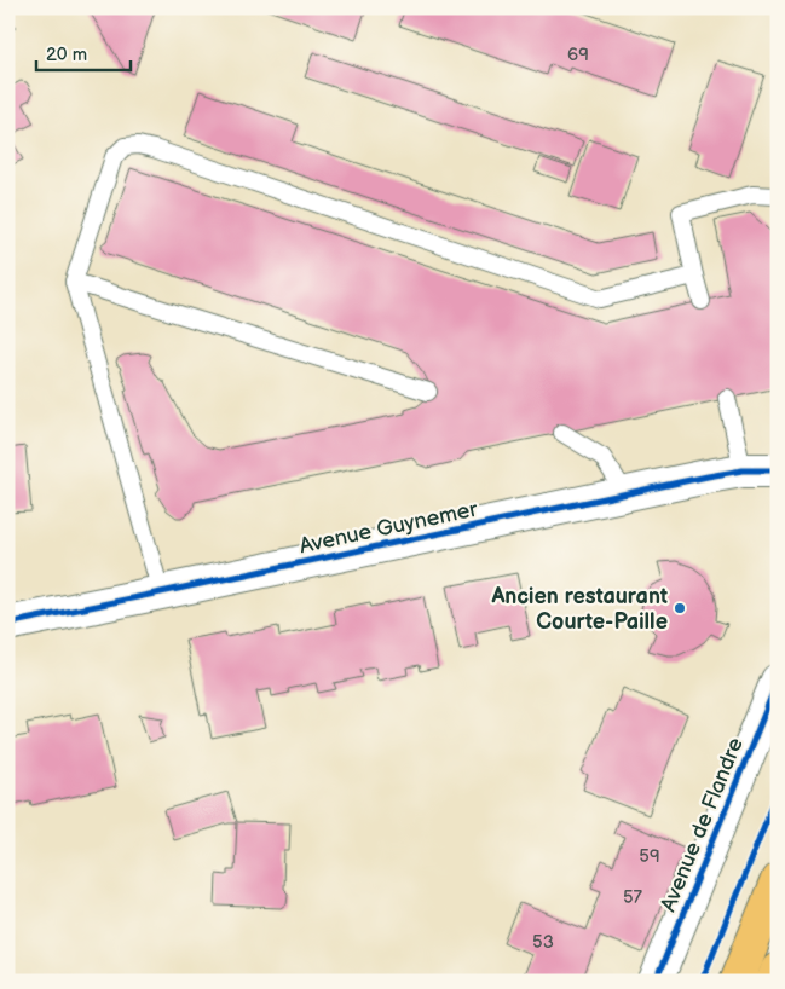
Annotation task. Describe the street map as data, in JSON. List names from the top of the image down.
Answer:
{
  "streets": {
    "street": ["Avenue Guynemer", "Avenue de Flandre"]
  },
  "places": ["Ancien restaurant Courte-Paille"],
  "house_numbers": [
    "69",
    "59",
    "57",
    "53"
  ],
  "scale_bar": "20 m"
}
